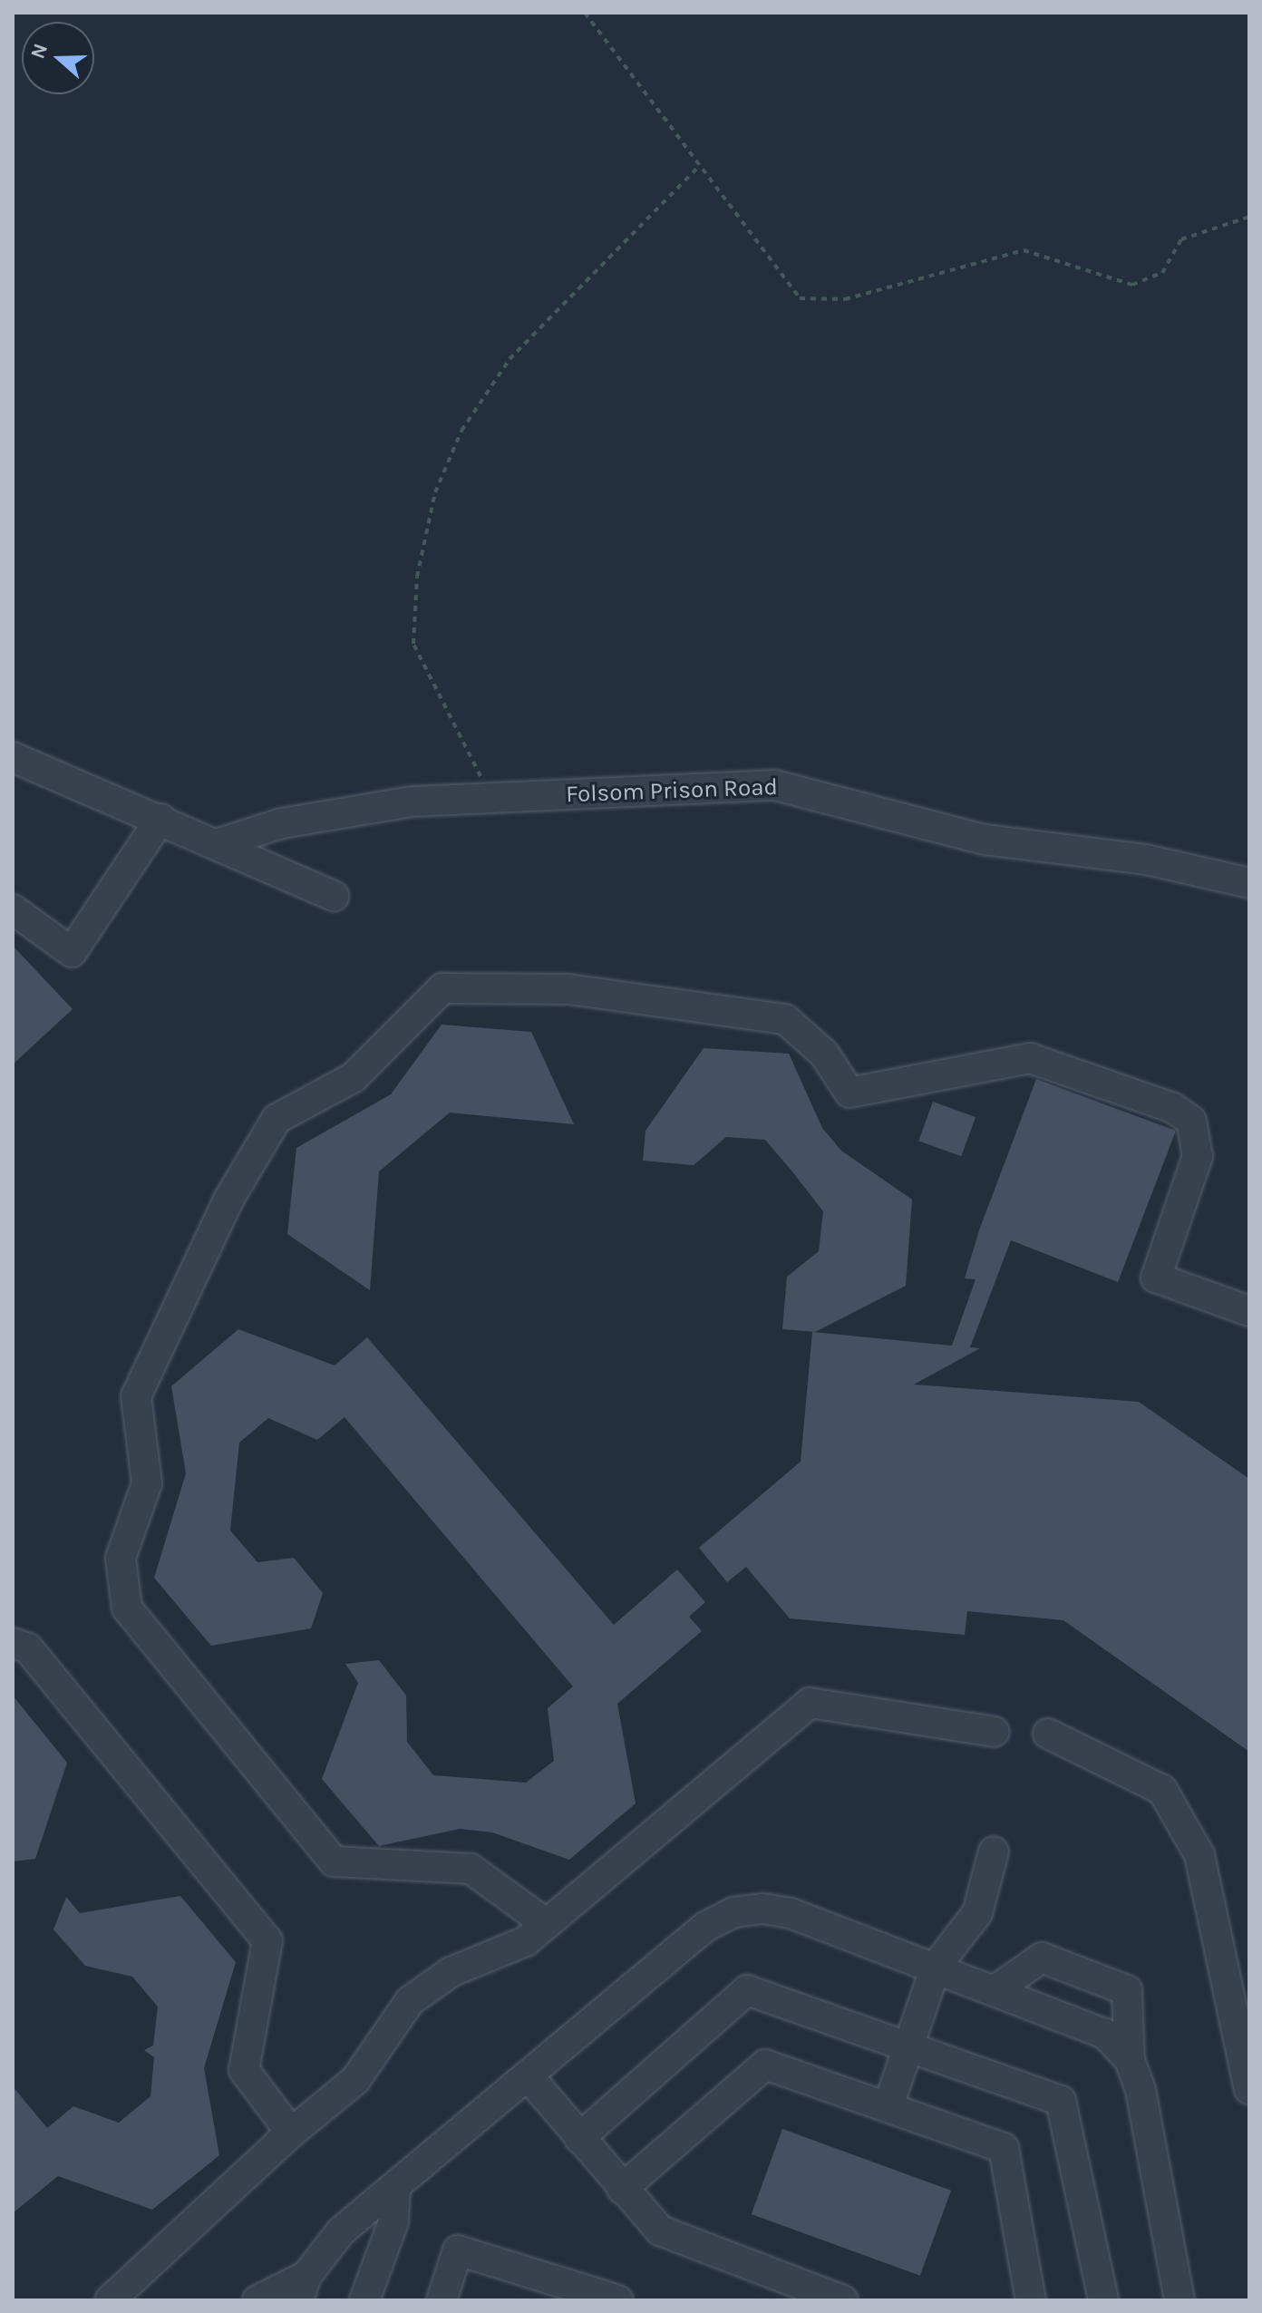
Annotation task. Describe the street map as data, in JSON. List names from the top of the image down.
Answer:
{
  "streets": {
    "street": ["Folsom Prison Road"]
  },
  "north": "left"
}
